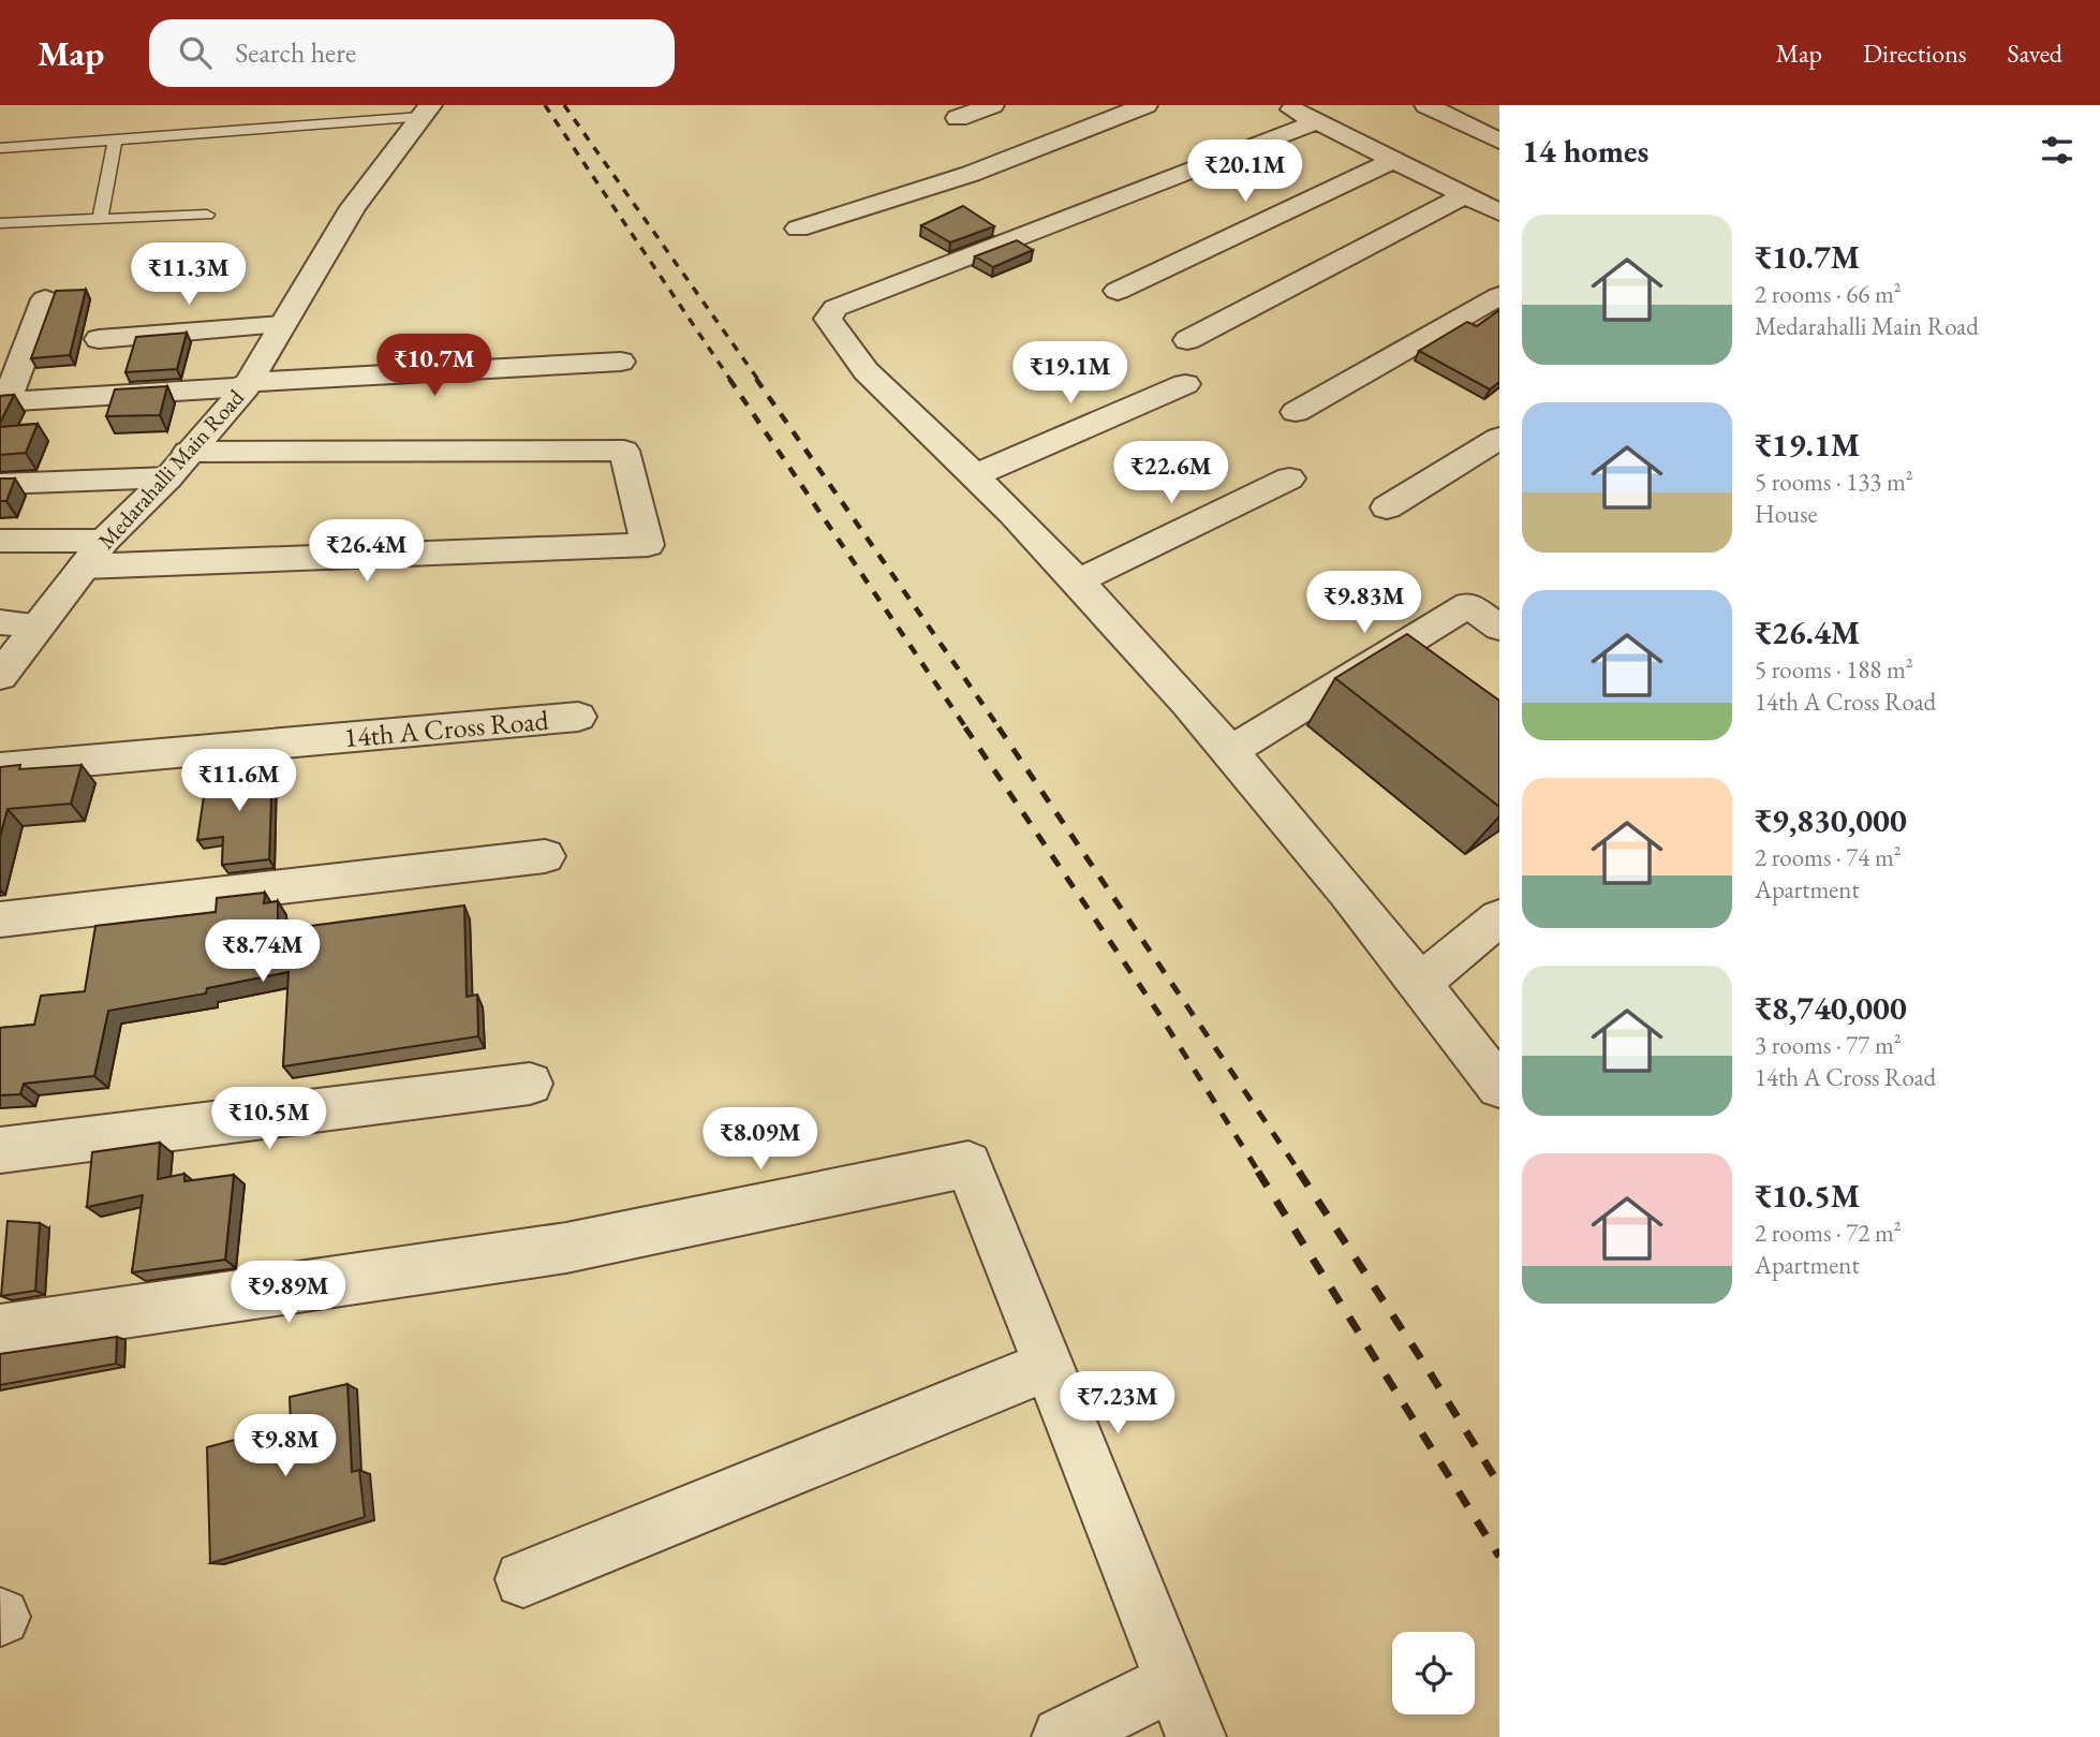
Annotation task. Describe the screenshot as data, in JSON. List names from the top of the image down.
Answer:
{
  "streets": {
    "street": ["Medarahalli Main Road", "14th A Cross Road"]
  },
  "page": {
    "header": "Map",
    "search": "Search here",
    "nav": ["Map", "Directions", "Saved"],
    "heading": "14 homes",
    "price": [
      "₹20.1M",
      "₹11.3M",
      "₹10.7M",
      "₹19.1M",
      "₹22.6M",
      "₹26.4M",
      "₹9.83M",
      "₹11.6M",
      "₹8.74M",
      "₹10.5M",
      "₹8.09M",
      "₹9.89M",
      "₹7.23M",
      "₹9.8M"
    ],
    "list": [
      {
        "name": "₹10.7M",
        "note": "2 rooms · 66 m² · Medarahalli Main Road"
      },
      {
        "name": "₹19.1M",
        "note": "5 rooms · 133 m² · House"
      },
      {
        "name": "₹26.4M",
        "note": "5 rooms · 188 m² · 14th A Cross Road"
      },
      {
        "name": "₹9,830,000",
        "note": "2 rooms · 74 m² · Apartment"
      },
      {
        "name": "₹8,740,000",
        "note": "3 rooms · 77 m² · 14th A Cross Road"
      },
      {
        "name": "₹10.5M",
        "note": "2 rooms · 72 m² · Apartment"
      }
    ]
  }
}
